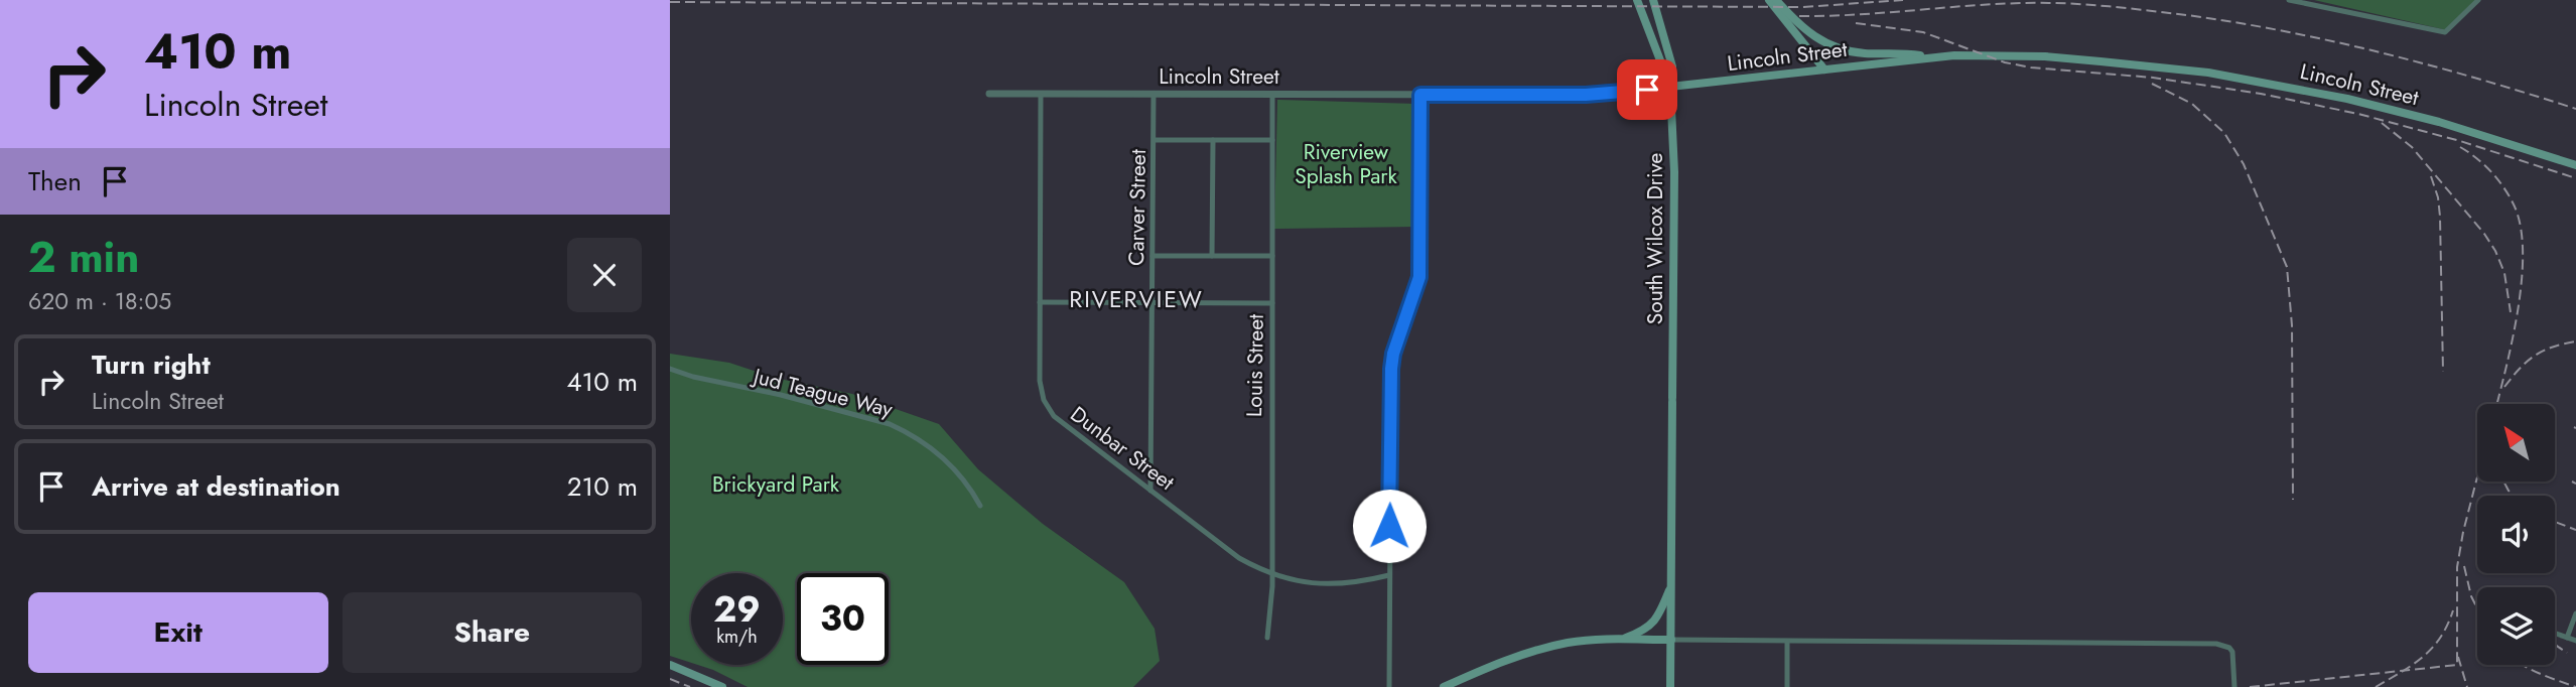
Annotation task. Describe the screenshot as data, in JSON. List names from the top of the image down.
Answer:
{
  "streets": {
    "main road": ["Lincoln Street", "South Wilcox Drive"],
    "street": [
      "Carver Street",
      "Louis Street",
      "Jud Teague Way",
      "Dunbar Street"
    ]
  },
  "crossings": [
    ["Lincoln Street", "Carver Street"],
    ["Lincoln Street", "South Wilcox Drive"],
    ["Lincoln Street", "Louis Street"],
    ["Lincoln Street", "Dunbar Street"],
    ["Carver Street", "Dunbar Street"],
    ["Louis Street", "Dunbar Street"]
  ],
  "districts": ["RIVERVIEW"],
  "parks": ["Riverview Splash Park", "Brickyard Park"],
  "north": "top left",
  "page": {
    "turn": ["410 m", "Lincoln Street"],
    "then": "Then",
    "heading": ["2 min", "620 m · 18:05"],
    "list": [
      {
        "name": "Turn right",
        "note": "Lincoln Street",
        "value": "410 m"
      },
      {
        "name": "Arrive at destination",
        "value": "210 m"
      }
    ],
    "speed": "29 km/h",
    "limit": "30",
    "buttons": ["Exit", "Share"]
  }
}
